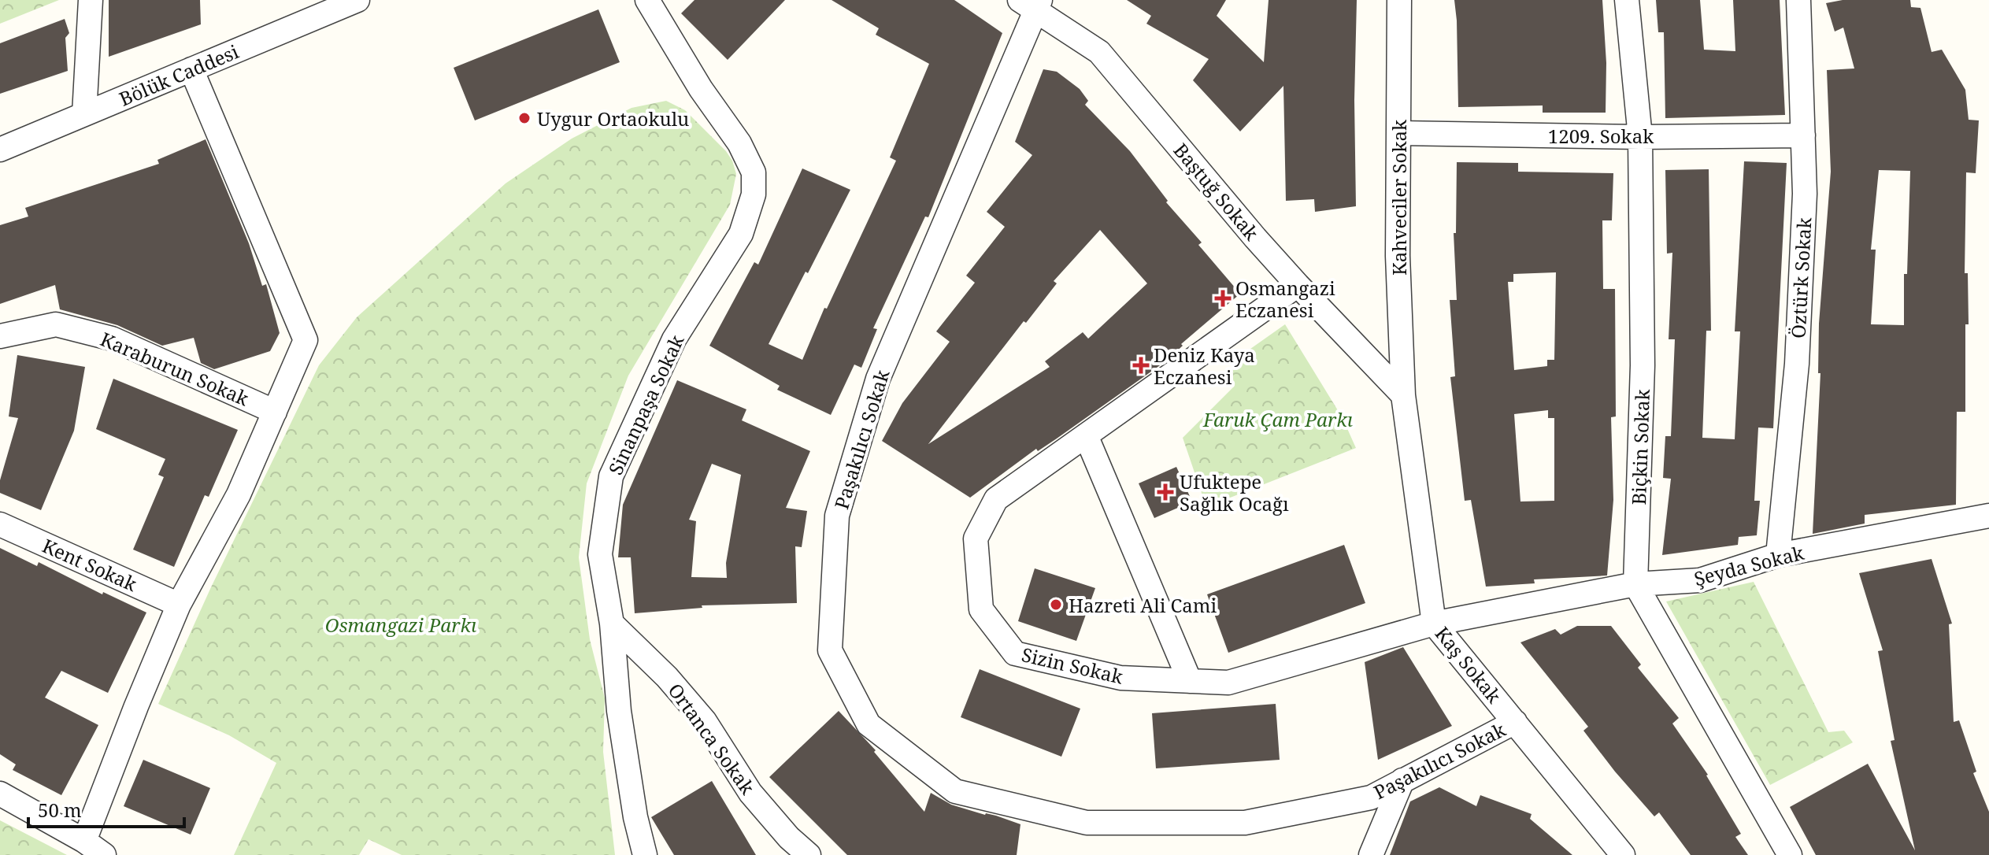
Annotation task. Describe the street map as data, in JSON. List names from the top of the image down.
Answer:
{
  "streets": {
    "street": [
      "Bölük Caddesi",
      "1209. Sokak",
      "Baştuğ Sokak",
      "Kahveciler Sokak",
      "Öztürk Sokak",
      "Karaburun Sokak",
      "Sinanpaşa Sokak",
      "Paşakılıcı Sokak",
      "Biçkin Sokak",
      "Kent Sokak",
      "Şeyda Sokak",
      "Kaş Sokak",
      "Sizin Sokak",
      "Ortanca Sokak"
    ]
  },
  "crossings": [
    ["1209. Sokak", "Kahveciler Sokak"],
    ["1209. Sokak", "Öztürk Sokak"],
    ["1209. Sokak", "Biçkin Sokak"],
    ["Baştuğ Sokak", "Kahveciler Sokak"],
    ["Baştuğ Sokak", "Paşakılıcı Sokak"],
    ["Baştuğ Sokak", "Kaş Sokak"],
    ["Baştuğ Sokak", "Sizin Sokak"],
    ["Kahveciler Sokak", "Kaş Sokak"],
    ["Öztürk Sokak", "Şeyda Sokak"],
    ["Sinanpaşa Sokak", "Ortanca Sokak"],
    ["Paşakılıcı Sokak", "Kaş Sokak"],
    ["Biçkin Sokak", "Şeyda Sokak"],
    ["Şeyda Sokak", "Kaş Sokak"],
    ["Şeyda Sokak", "Sizin Sokak"],
    ["Kaş Sokak", "Sizin Sokak"]
  ],
  "parks": ["Faruk Çam Parkı", "Osmangazi Parkı"],
  "places": {
    "other": ["Uygur Ortaokulu", "Hazreti Ali Cami"],
    "health": ["Osmangazi Eczanesi", "Deniz Kaya Eczanesi", "Ufuktepe Sağlık Ocağı"]
  },
  "scale_bar": "50 m"
}
